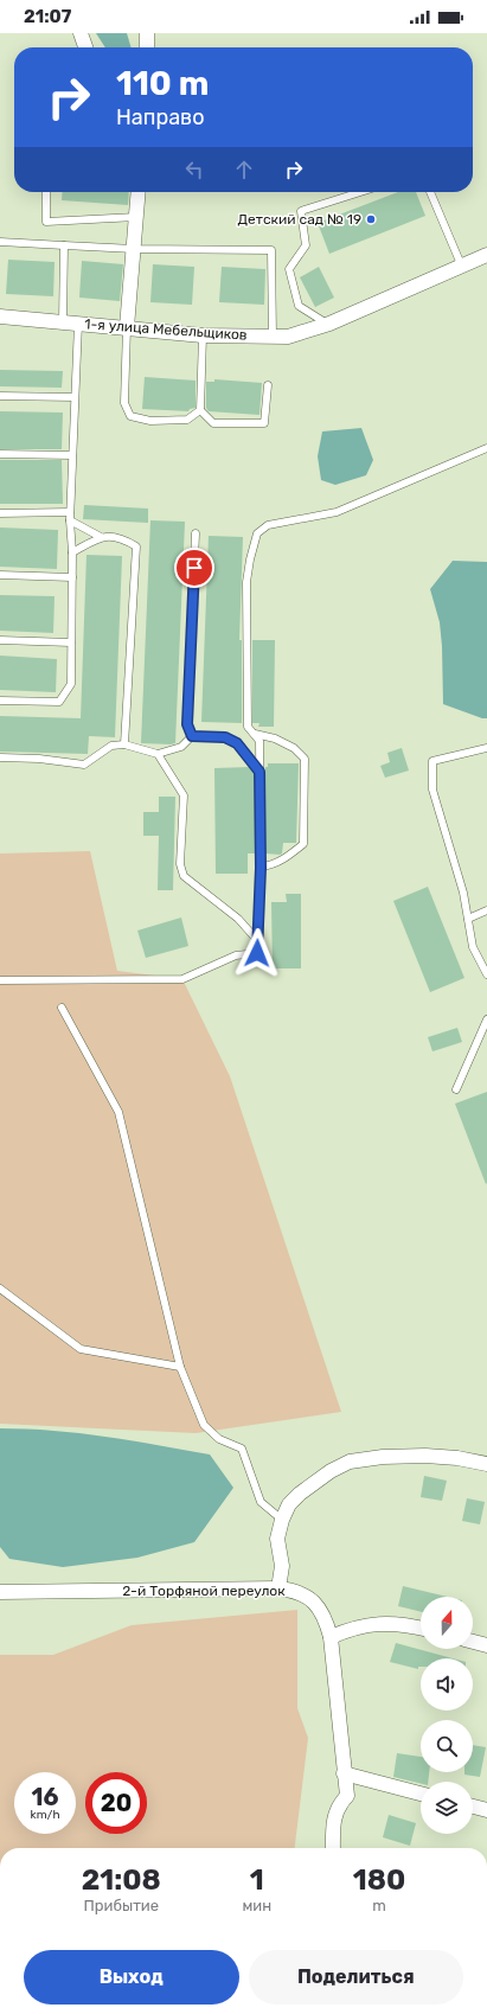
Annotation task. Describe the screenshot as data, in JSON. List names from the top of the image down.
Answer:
{
  "streets": {
    "street": ["1-я улица Мебельщиков", "2-й Торфяной переулок"]
  },
  "places": ["Детский сад № 19"],
  "north": "top",
  "page": {
    "status": "21:07",
    "turn": ["110 m", "Направо"],
    "speed": "16 km/h",
    "limit": "20",
    "eta": [
      "21:08",
      "Прибытие",
      "1",
      "мин",
      "180",
      "m"
    ],
    "buttons": ["Выход", "Поделиться"]
  }
}
